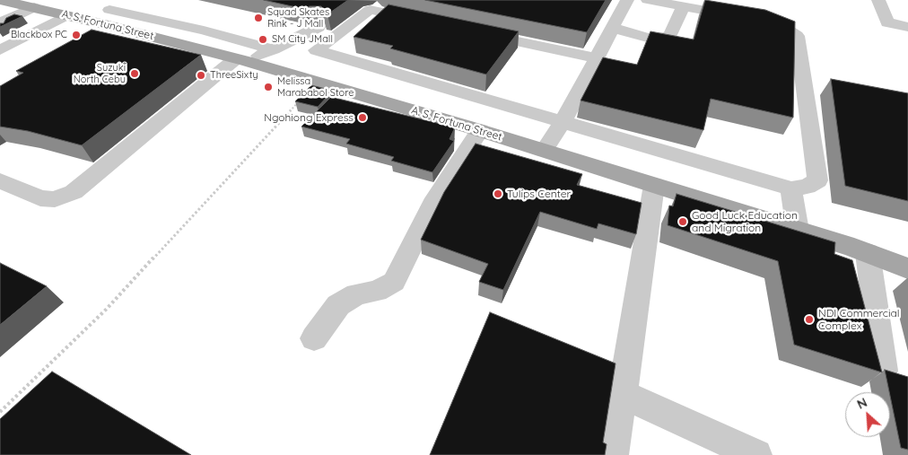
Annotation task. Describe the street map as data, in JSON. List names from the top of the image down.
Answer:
{
  "streets": {
    "main road": ["A. S. Fortuna Street"]
  },
  "places": [
    "Squad Skates Rink - J Mall",
    "Blackbox PC",
    "SM City JMall",
    "Suzuki North Cebu",
    "ThreeSixty",
    "Melissa Marababol Store",
    "Ngohiong Express",
    "Tulips Center",
    "Good Luck Education and Migration",
    "NDI Commercial Complex"
  ],
  "north": "top left"
}
